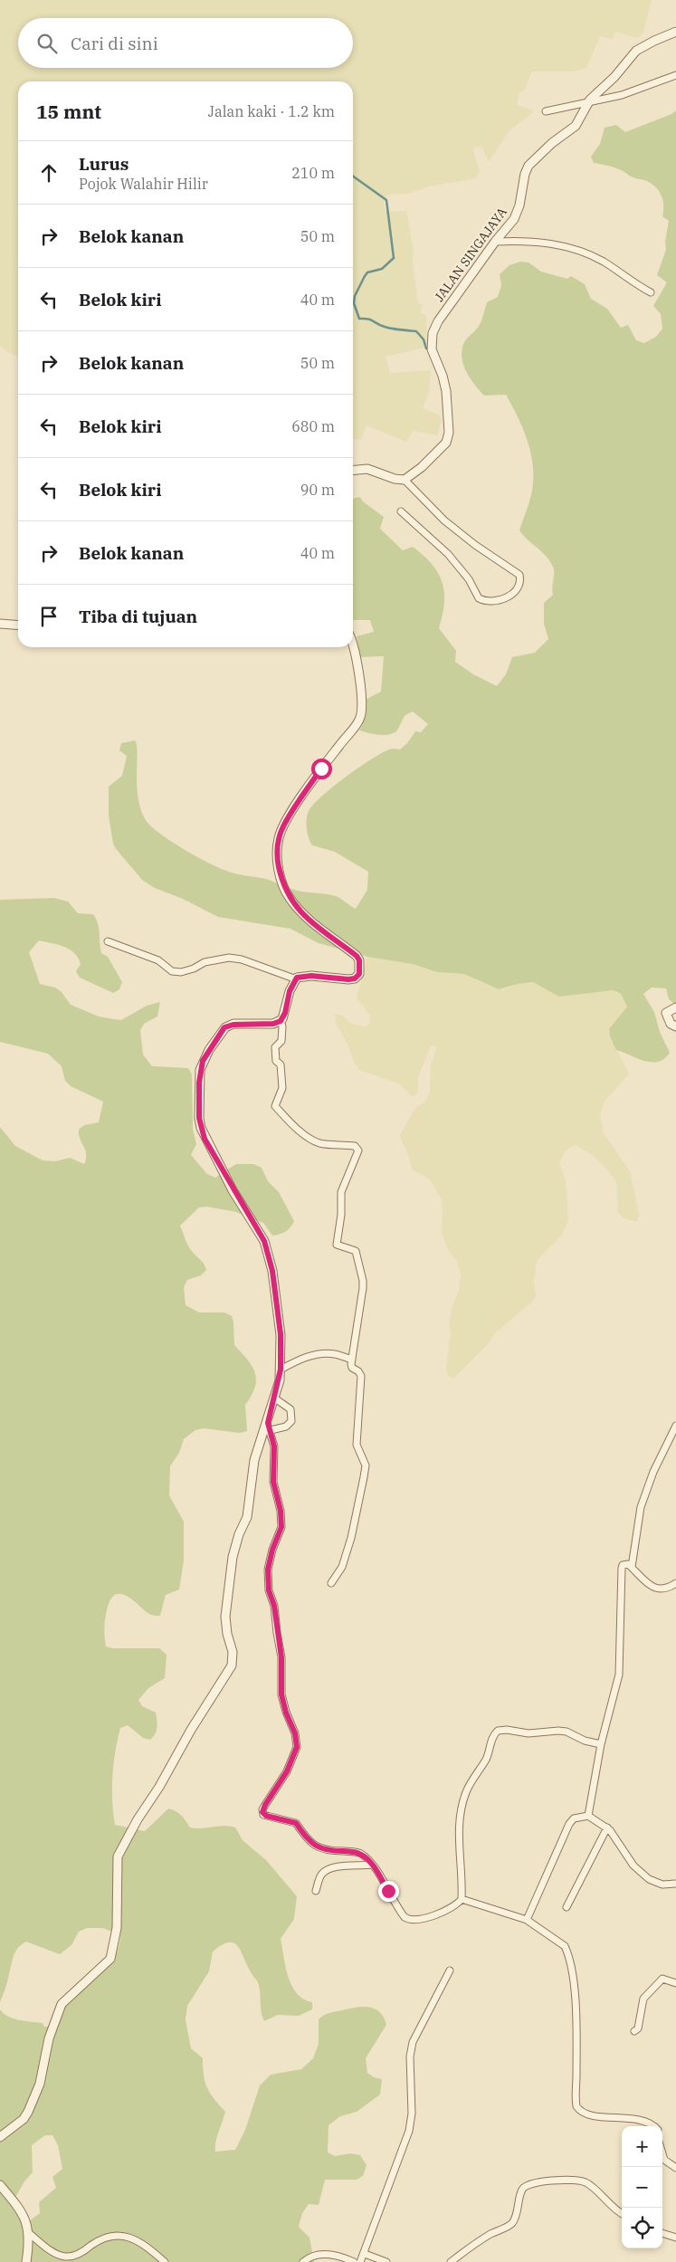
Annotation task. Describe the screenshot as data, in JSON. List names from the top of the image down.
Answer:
{
  "streets": {
    "street": ["JALAN SINGAJAYA"]
  },
  "page": {
    "search": "Cari di sini",
    "heading": ["15 mnt", "Jalan kaki · 1.2 km"],
    "list": [
      ["Lurus", "Pojok Walahir Hilir", "210 m"],
      ["Belok kanan", "50 m"],
      ["Belok kiri", "40 m"],
      ["Belok kanan", "50 m"],
      ["Belok kiri", "680 m"],
      ["Belok kiri", "90 m"],
      ["Belok kanan", "40 m"],
      "Tiba di tujuan"
    ],
    "map_buttons": ["+", "−"]
  }
}
